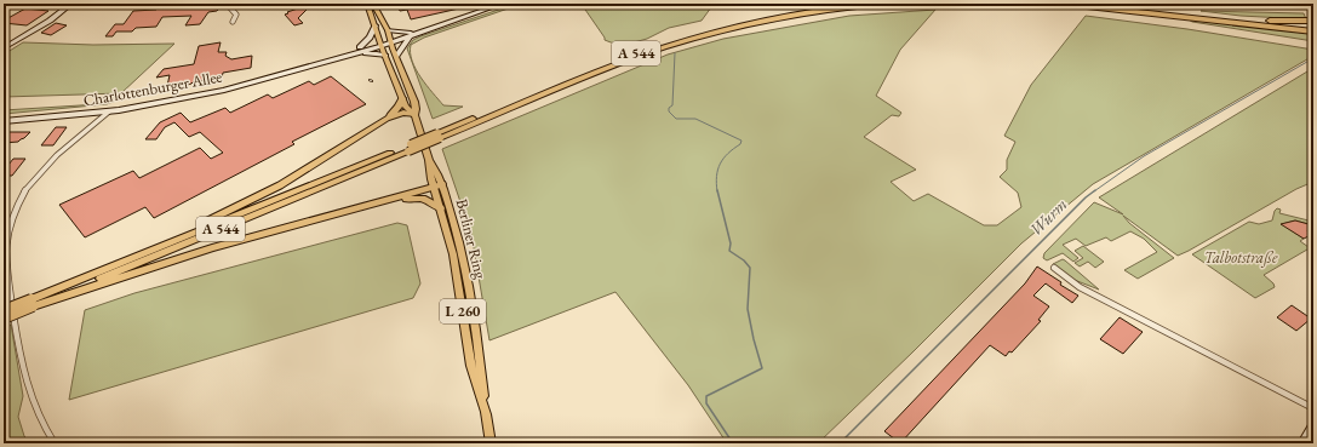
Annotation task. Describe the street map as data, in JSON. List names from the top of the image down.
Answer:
{
  "streets": {
    "highway": ["A 544"],
    "main road": ["Berliner Ring", "L 260"],
    "street": ["Charlottenburger Allee"]
  },
  "crossings": [
    ["Charlottenburger Allee", "Berliner Ring"]
  ],
  "water": ["Wurm"],
  "parks": ["Talbotstraße"]
}
